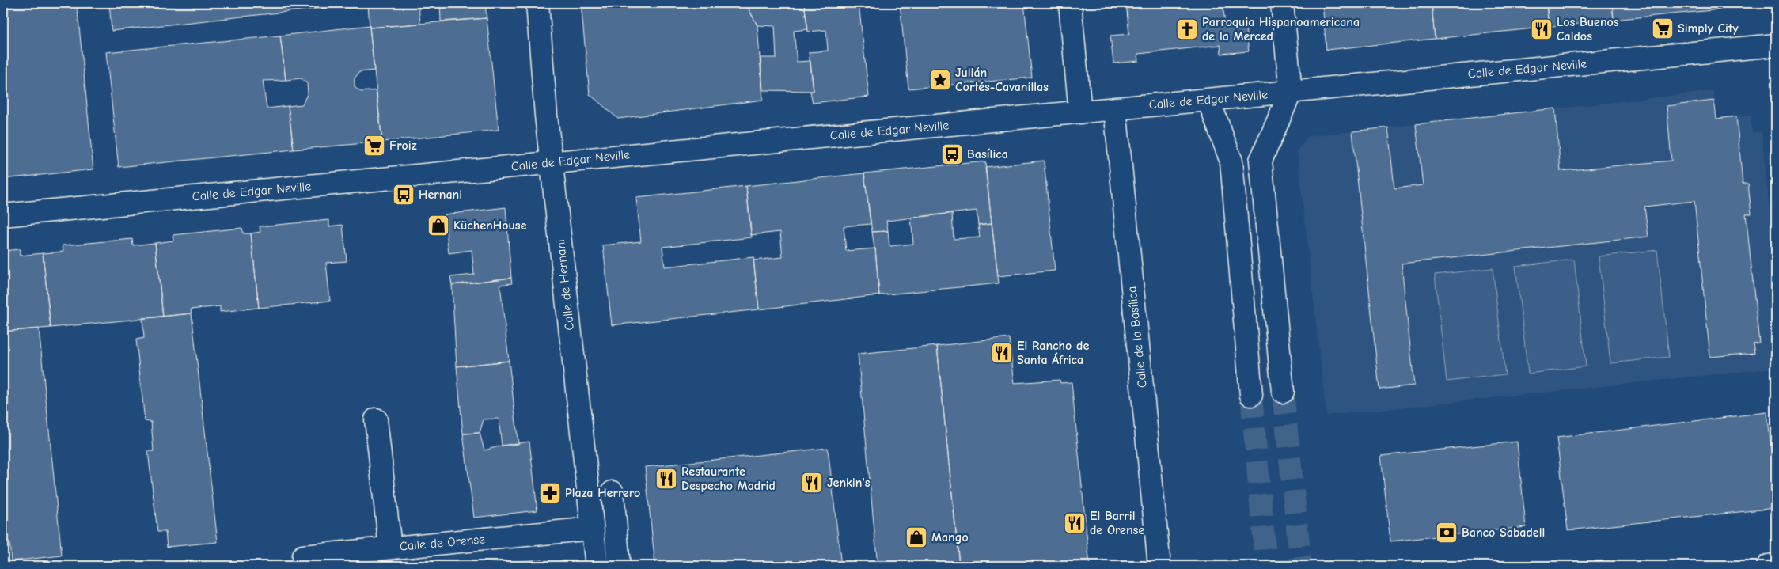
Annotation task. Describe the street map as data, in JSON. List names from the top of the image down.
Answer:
{
  "streets": {
    "street": [
      "Calle de Edgar Neville",
      "Calle de Hernani",
      "Calle de la Basílica",
      "Calle de Orense"
    ]
  },
  "crossings": [
    ["Calle de Edgar Neville", "Calle de Hernani"],
    ["Calle de Edgar Neville", "Calle de la Basílica"],
    ["Calle de Hernani", "Calle de Orense"]
  ],
  "places": {
    "supermarket": ["Simply City", "Froiz"],
    "church": ["Parroquia Hispanoamericana de la Merced"],
    "restaurant": [
      "Los Buenos Caldos",
      "El Rancho de Santa África",
      "Restaurante Despecho Madrid",
      "Jenkin's",
      "El Barril de Orense"
    ],
    "place": ["Julián Cortés-Cavanillas"],
    "bus stop": ["Basílica", "Hernani"],
    "shop": ["KüchenHouse", "Mango"],
    "pharmacy": ["Plaza Herrero"],
    "bank": ["Banco Sabadell"]
  }
}
